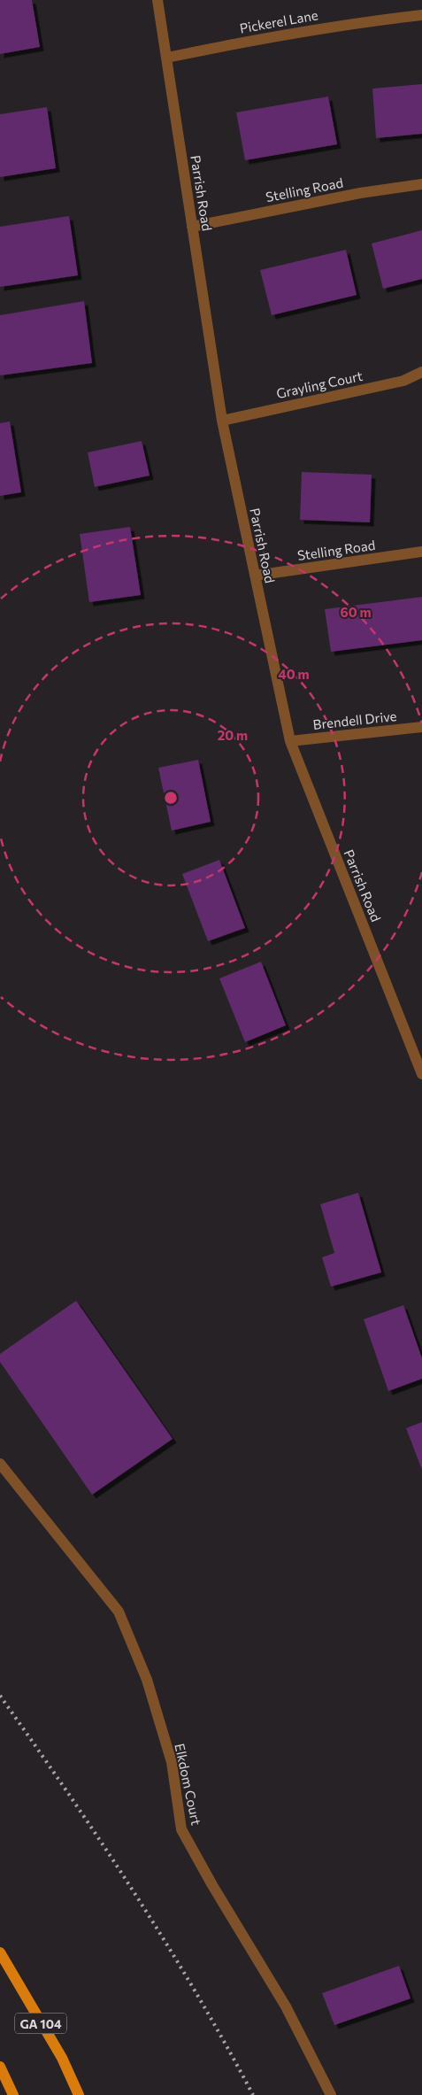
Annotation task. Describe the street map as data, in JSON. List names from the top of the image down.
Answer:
{
  "streets": {
    "main road": ["GA 104"],
    "street": [
      "Pickerel Lane",
      "Stelling Road",
      "Parrish Road",
      "Grayling Court",
      "Brendell Drive",
      "Elkdom Court"
    ]
  },
  "crossings": [
    ["Pickerel Lane", "Parrish Road"],
    ["Stelling Road", "Parrish Road"],
    ["Parrish Road", "Grayling Court"],
    ["Parrish Road", "Brendell Drive"]
  ],
  "rings": ["60 m", "40 m", "20 m"]
}
